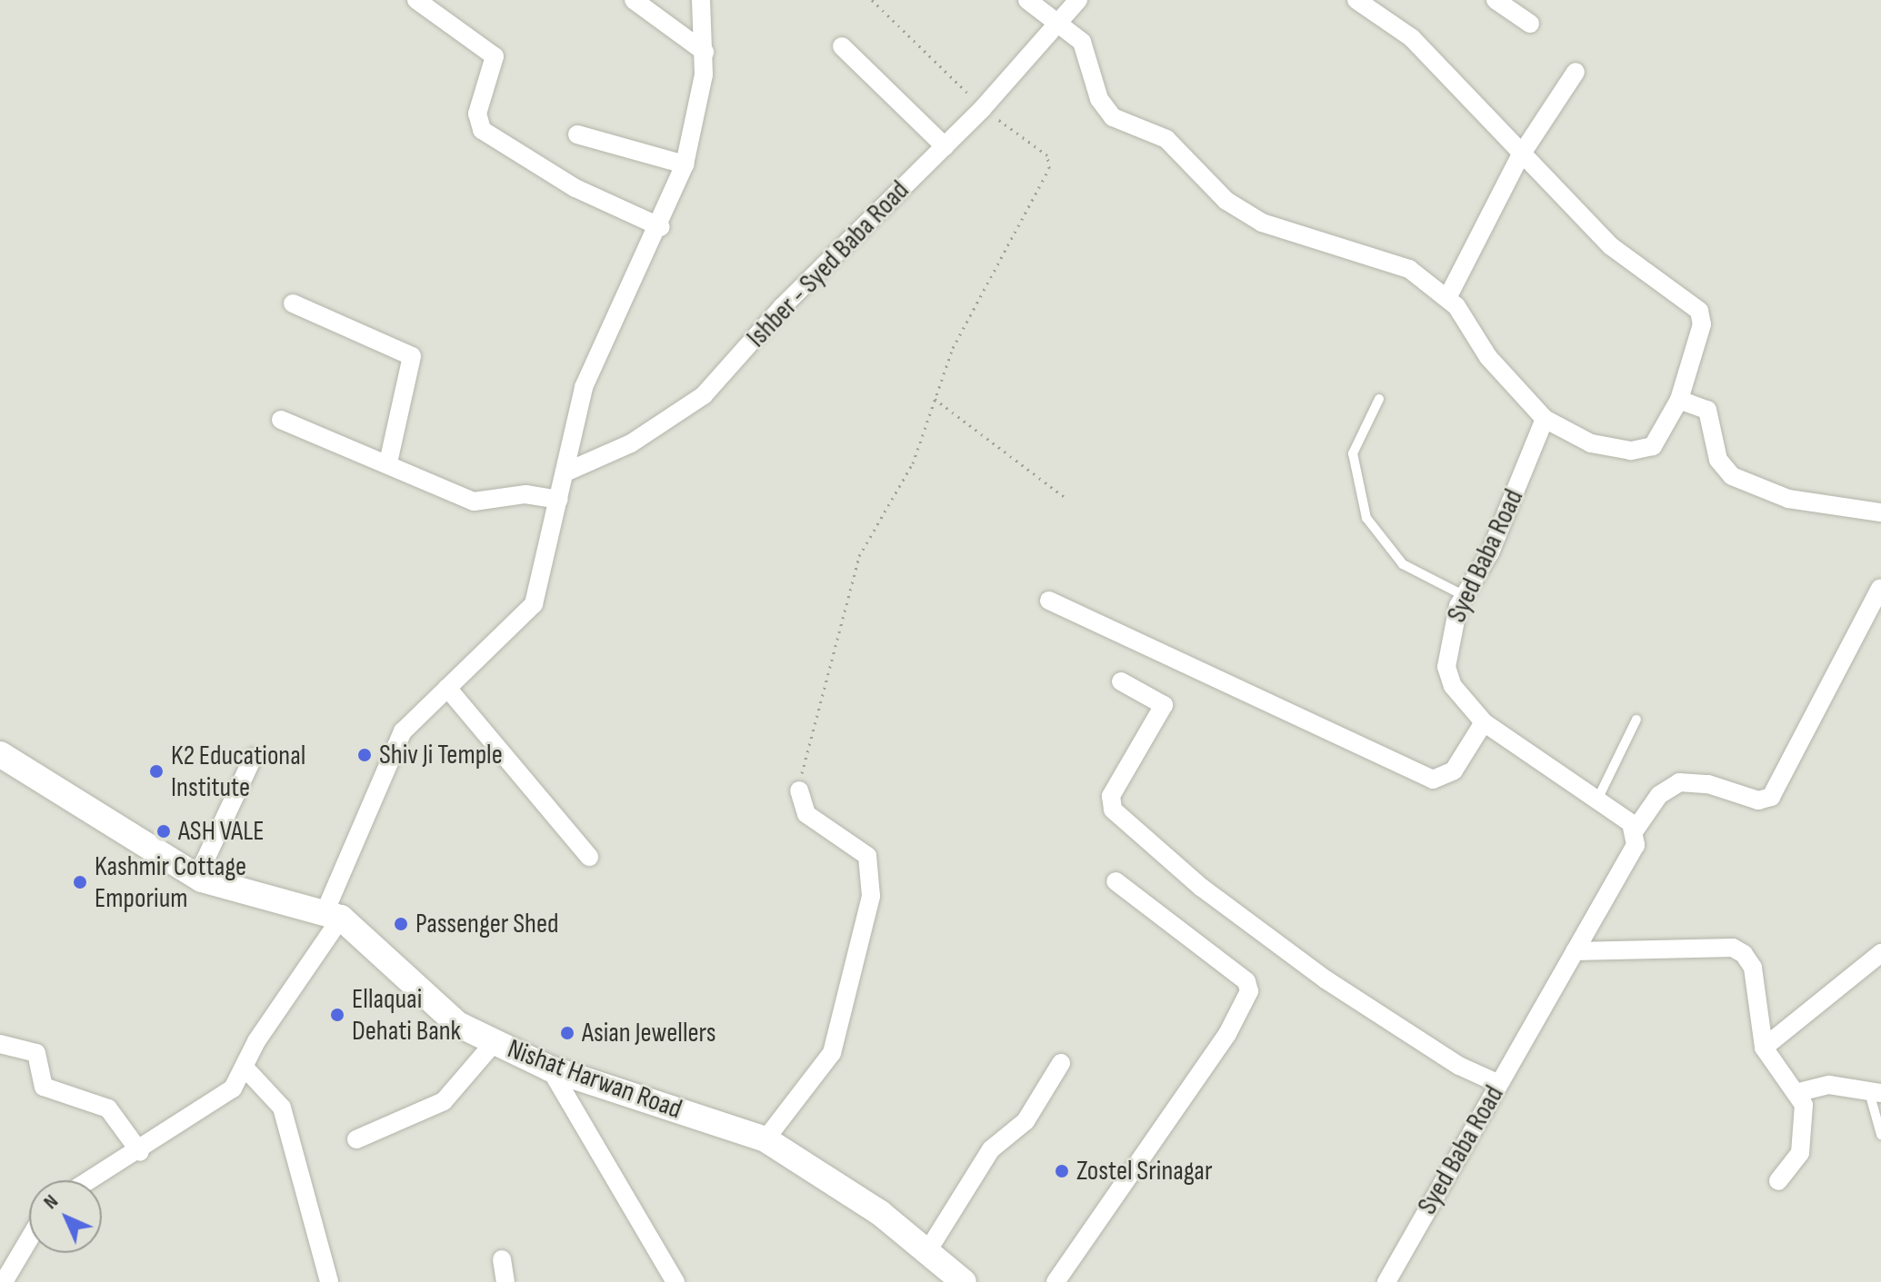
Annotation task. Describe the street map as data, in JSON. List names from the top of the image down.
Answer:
{
  "streets": {
    "main road": ["Nishat Harwan Road"],
    "street": ["Ishber - Syed Baba Road", "Syed Baba Road"]
  },
  "places": [
    "Shiv Ji Temple",
    "K2 Educational Institute",
    "ASH VALE",
    "Kashmir Cottage Emporium",
    "Passenger Shed",
    "Ellaquai Dehati Bank",
    "Asian Jewellers",
    "Zostel Srinagar"
  ],
  "north": "top left"
}
